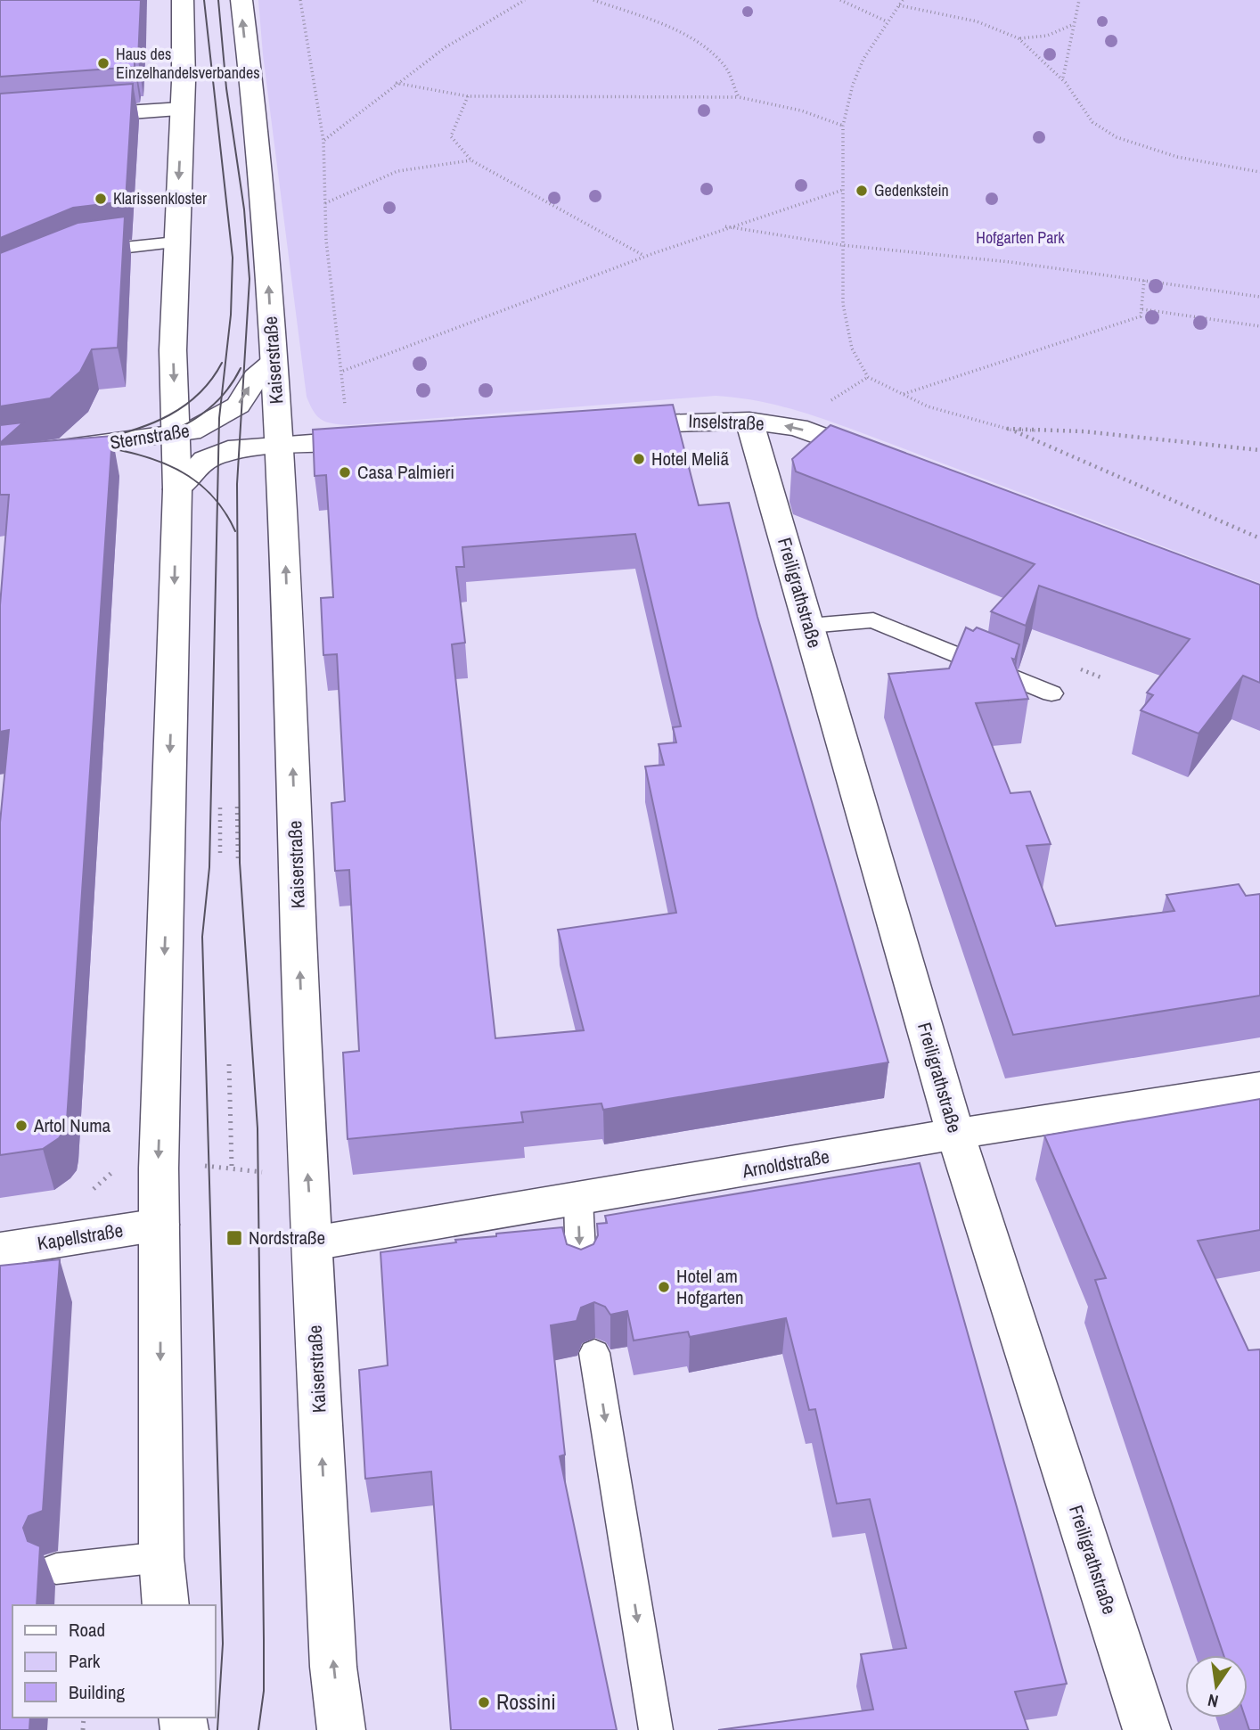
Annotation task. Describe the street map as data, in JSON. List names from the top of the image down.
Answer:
{
  "streets": {
    "main road": [
      "Kaiserstraße",
      "Inselstraße",
      "Sternstraße",
      "Freiligrathstraße",
      "Arnoldstraße",
      "Kapellstraße"
    ]
  },
  "crossings": [
    ["Kaiserstraße", "Sternstraße"],
    ["Kaiserstraße", "Arnoldstraße"],
    ["Inselstraße", "Freiligrathstraße"],
    ["Freiligrathstraße", "Arnoldstraße"]
  ],
  "one_way": ["Inselstraße"],
  "parks": ["Hofgarten Park"],
  "places": {
    "other": [
      "Haus des Einzelhandelsverbandes",
      "Gedenkstein",
      "Klarissenkloster",
      "Hotel Meliã",
      "Casa Palmieri",
      "Artol Numa",
      "Hotel am Hofgarten",
      "Rossini"
    ],
    "transit": ["Nordstraße"]
  },
  "legend": ["Road", "Park", "Building"],
  "north": "bottom"
}
